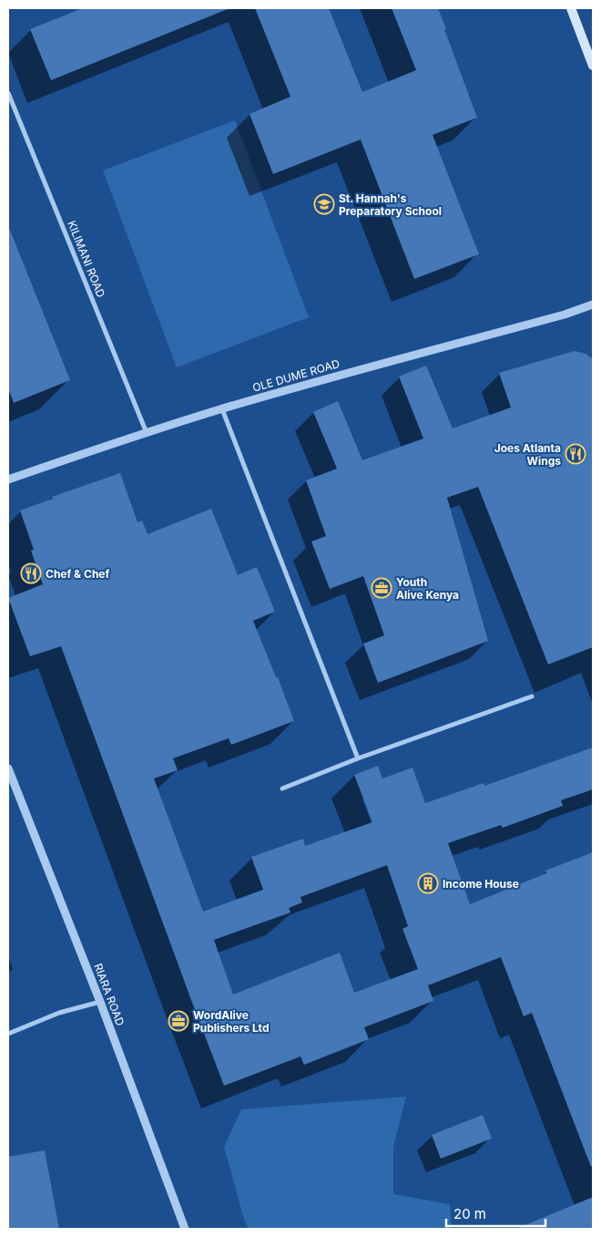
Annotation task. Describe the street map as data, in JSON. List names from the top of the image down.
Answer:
{
  "streets": {
    "street": ["KILIMANI ROAD", "OLE DUME ROAD", "RIARA ROAD"]
  },
  "crossings": [
    ["KILIMANI ROAD", "OLE DUME ROAD"]
  ],
  "places": {
    "school or university": ["St. Hannah's Preparatory School"],
    "restaurant": ["Joes Atlanta Wings", "Chef & Chef"],
    "office": ["Youth Alive Kenya", "WordAlive Publishers Ltd"],
    "building": ["Income House"]
  },
  "scale_bar": "20 m"
}
